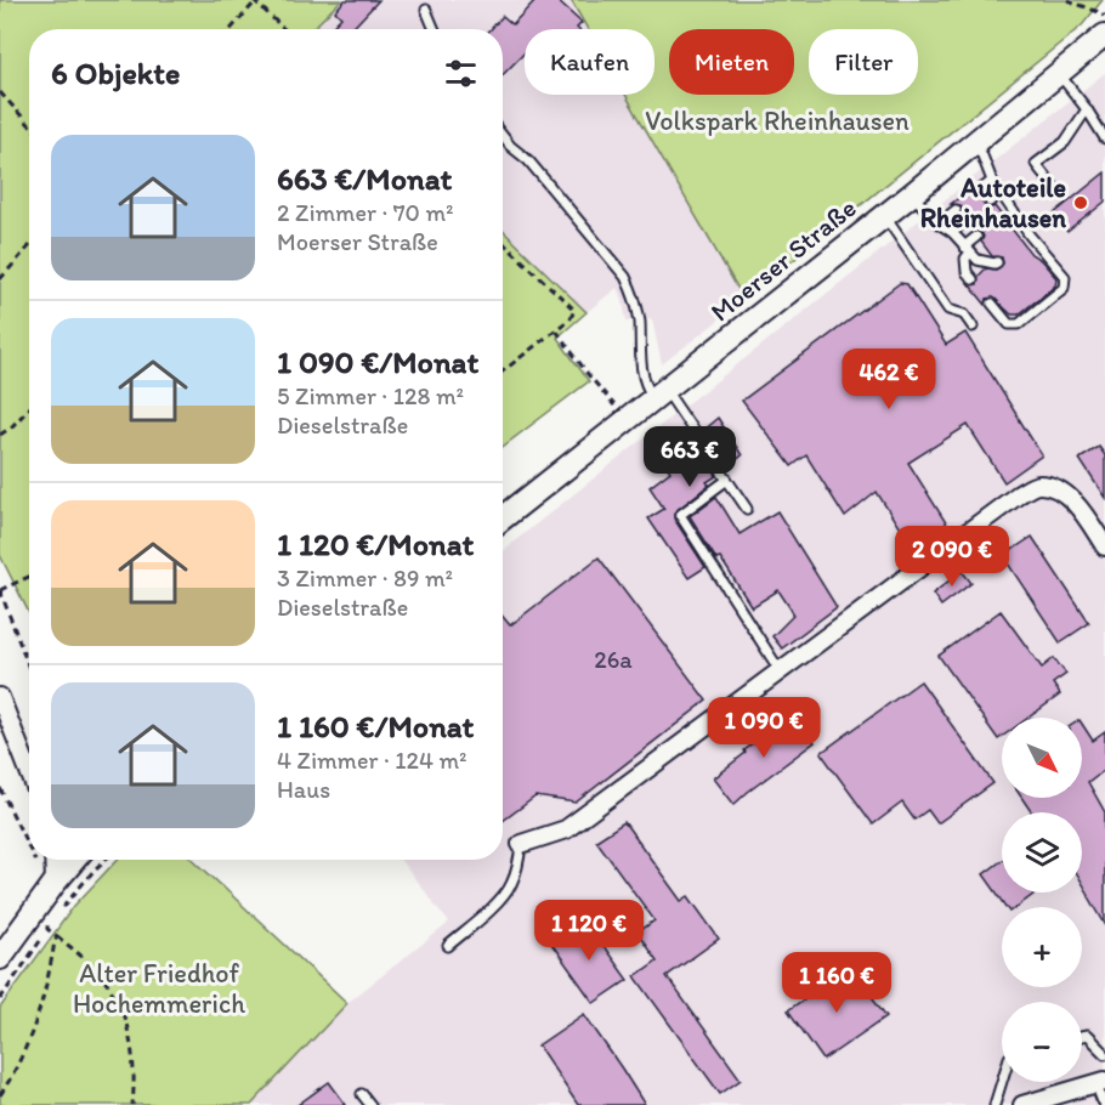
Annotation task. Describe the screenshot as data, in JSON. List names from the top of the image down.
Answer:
{
  "streets": {
    "main road": ["Moerser Straße"]
  },
  "parks": ["Volkspark Rheinhausen", "Alter Friedhof Hochemmerich"],
  "places": ["Autoteile Rheinhausen"],
  "house_numbers": ["26a"],
  "north": "bottom right",
  "page": {
    "chip": ["Kaufen", "Mieten", "Filter"],
    "heading": "6 Objekte",
    "list": [
      {
        "name": "663 €/Monat",
        "note": "2 Zimmer · 70 m² · Moerser Straße"
      },
      {
        "name": "1 090 €/Monat",
        "note": "5 Zimmer · 128 m² · Dieselstraße"
      },
      {
        "name": "1 120 €/Monat",
        "note": "3 Zimmer · 89 m² · Dieselstraße"
      },
      {
        "name": "1 160 €/Monat",
        "note": "4 Zimmer · 124 m² · Haus"
      }
    ],
    "price": [
      "462 €",
      "663 €",
      "2 090 €",
      "1 090 €",
      "1 120 €",
      "1 160 €"
    ],
    "map_buttons": ["+", "−"]
  }
}
